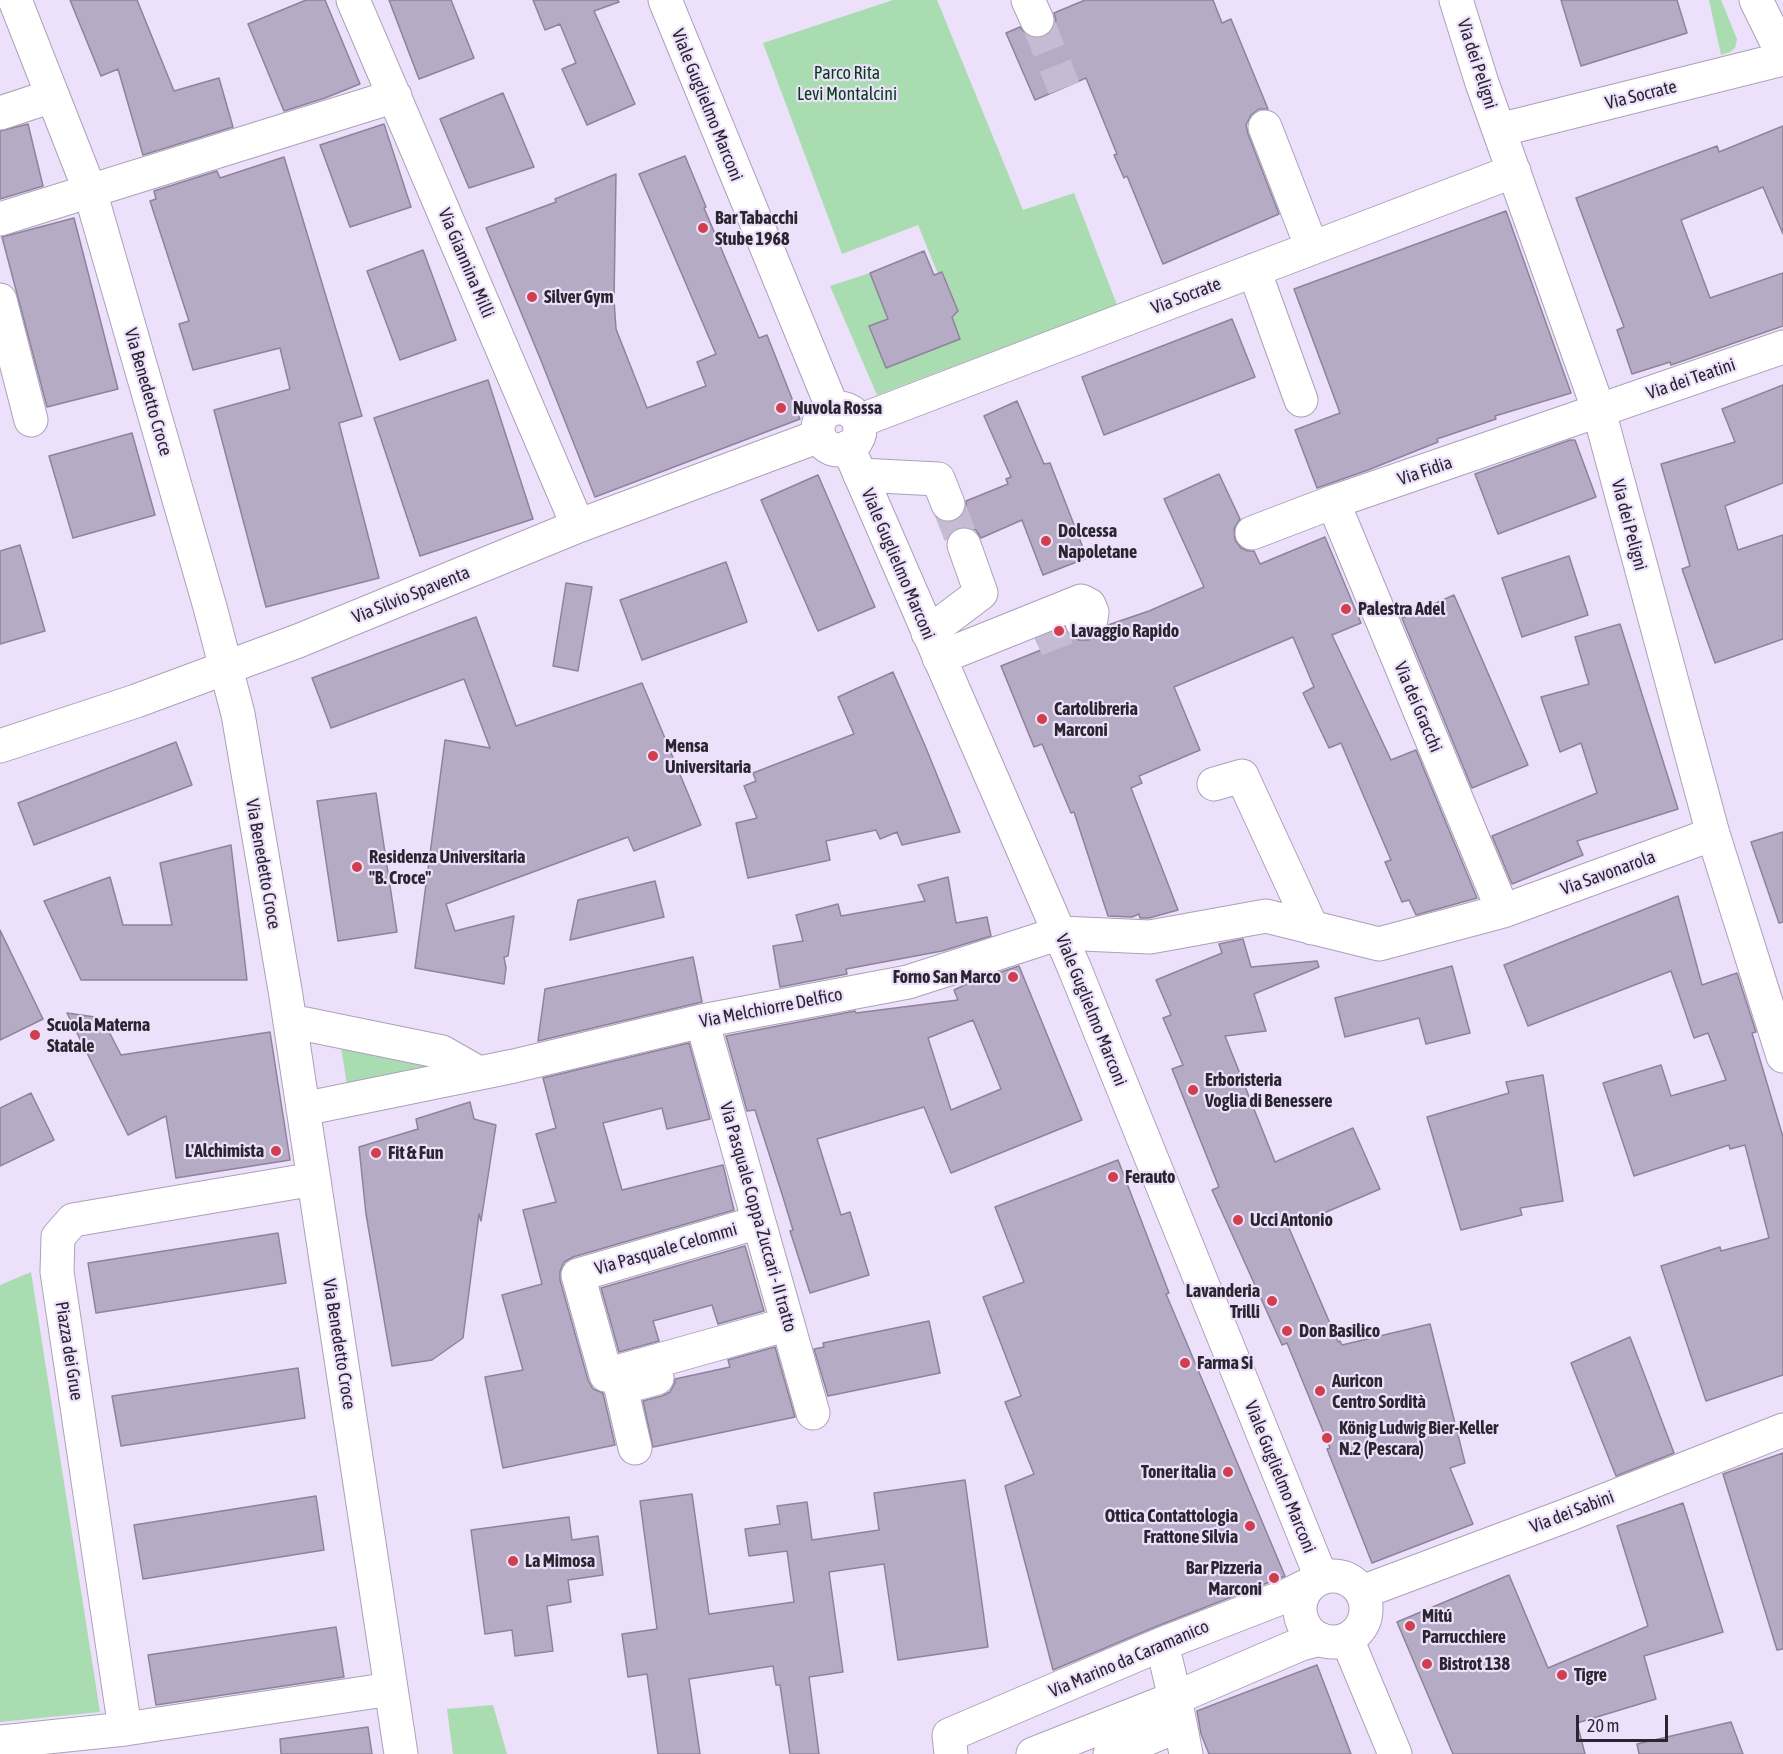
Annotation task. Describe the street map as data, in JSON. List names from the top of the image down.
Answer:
{
  "streets": {
    "street": [
      "Via dei Peligni",
      "Via Socrate",
      "Viale Guglielmo Marconi",
      "Via Giannina Milli",
      "Via dei Teatini",
      "Via Benedetto Croce",
      "Via Fidia",
      "Via Silvio Spaventa",
      "Via dei Gracchi",
      "Via Savonarola",
      "Via Melchiorre Delfico",
      "Via Pasquale Coppa Zuccari - II tratto",
      "Via Pasquale Celommi",
      "Piazza dei Grue",
      "Via dei Sabini",
      "Via Marino da Caramanico"
    ]
  },
  "crossings": [
    ["Via dei Peligni", "Via Socrate"],
    ["Via dei Peligni", "Via dei Teatini"],
    ["Via dei Peligni", "Via Fidia"],
    ["Via dei Peligni", "Via Savonarola"],
    ["Via Socrate", "Viale Guglielmo Marconi"],
    ["Via Socrate", "Via Silvio Spaventa"],
    ["Viale Guglielmo Marconi", "Via Silvio Spaventa"],
    ["Viale Guglielmo Marconi", "Via Savonarola"],
    ["Viale Guglielmo Marconi", "Via Melchiorre Delfico"],
    ["Viale Guglielmo Marconi", "Via dei Sabini"],
    ["Viale Guglielmo Marconi", "Via Marino da Caramanico"],
    ["Via Giannina Milli", "Via Silvio Spaventa"],
    ["Via dei Teatini", "Via Fidia"],
    ["Via Benedetto Croce", "Via Silvio Spaventa"],
    ["Via Benedetto Croce", "Via Melchiorre Delfico"],
    ["Via Benedetto Croce", "Piazza dei Grue"],
    ["Via Fidia", "Via dei Gracchi"],
    ["Via dei Gracchi", "Via Savonarola"],
    ["Via Savonarola", "Via Melchiorre Delfico"],
    ["Via Melchiorre Delfico", "Via Pasquale Coppa Zuccari - II tratto"],
    ["Via Pasquale Coppa Zuccari - II tratto", "Via Pasquale Celommi"],
    ["Via dei Sabini", "Via Marino da Caramanico"]
  ],
  "parks": ["Parco Rita Levi Montalcini"],
  "places": [
    "Bar Tabacchi Stube 1968",
    "Silver Gym",
    "Nuvola Rossa",
    "Dolcessa Napoletane",
    "Palestra Adel",
    "Lavaggio Rapido",
    "Cartolibreria Marconi",
    "Mensa Universitaria",
    "Residenza Universitaria \"B. Croce\"",
    "Forno San Marco",
    "Scuola Materna Statale",
    "Erboristeria Voglia di Benessere",
    "L'Alchimista",
    "Fit & Fun",
    "Ferauto",
    "Ucci Antonio",
    "Lavanderia Trilli",
    "Don Basilico",
    "Farma Si",
    "Auricon Centro Sordità",
    "König Ludwig Bier-Keller N.2 (Pescara)",
    "Toner italia",
    "Ottica Contattologia Frattone Silvia",
    "La Mimosa",
    "Bar Pizzeria Marconi",
    "Mitú Parrucchiere",
    "Bistrot 138",
    "Tigre"
  ],
  "scale_bar": "20 m"
}
